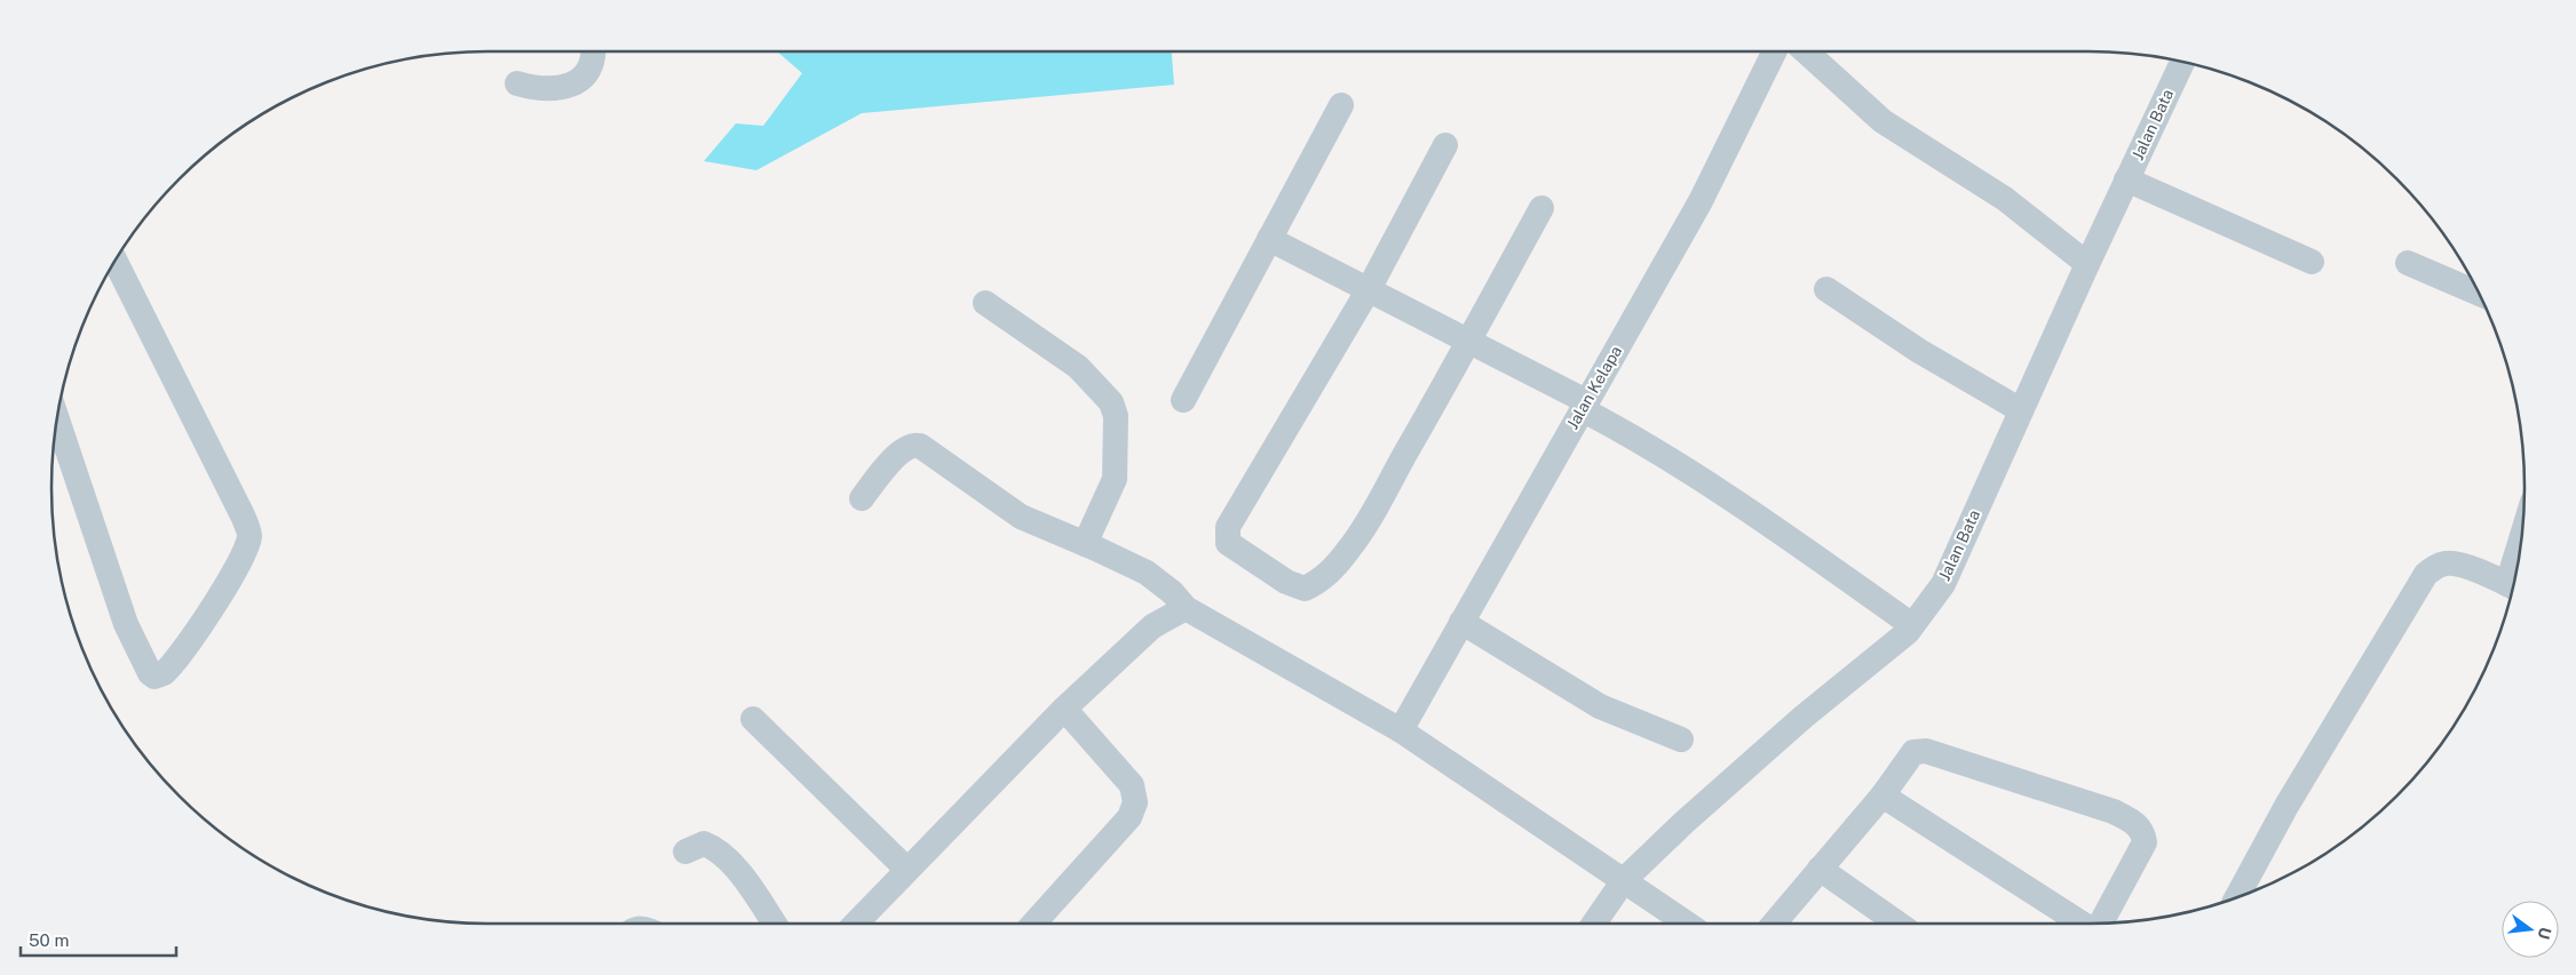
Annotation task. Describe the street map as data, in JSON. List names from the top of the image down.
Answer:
{
  "streets": {
    "street": ["Jalan Bata", "Jalan Kelapa"]
  },
  "scale_bar": "50 m",
  "north": "right"
}
